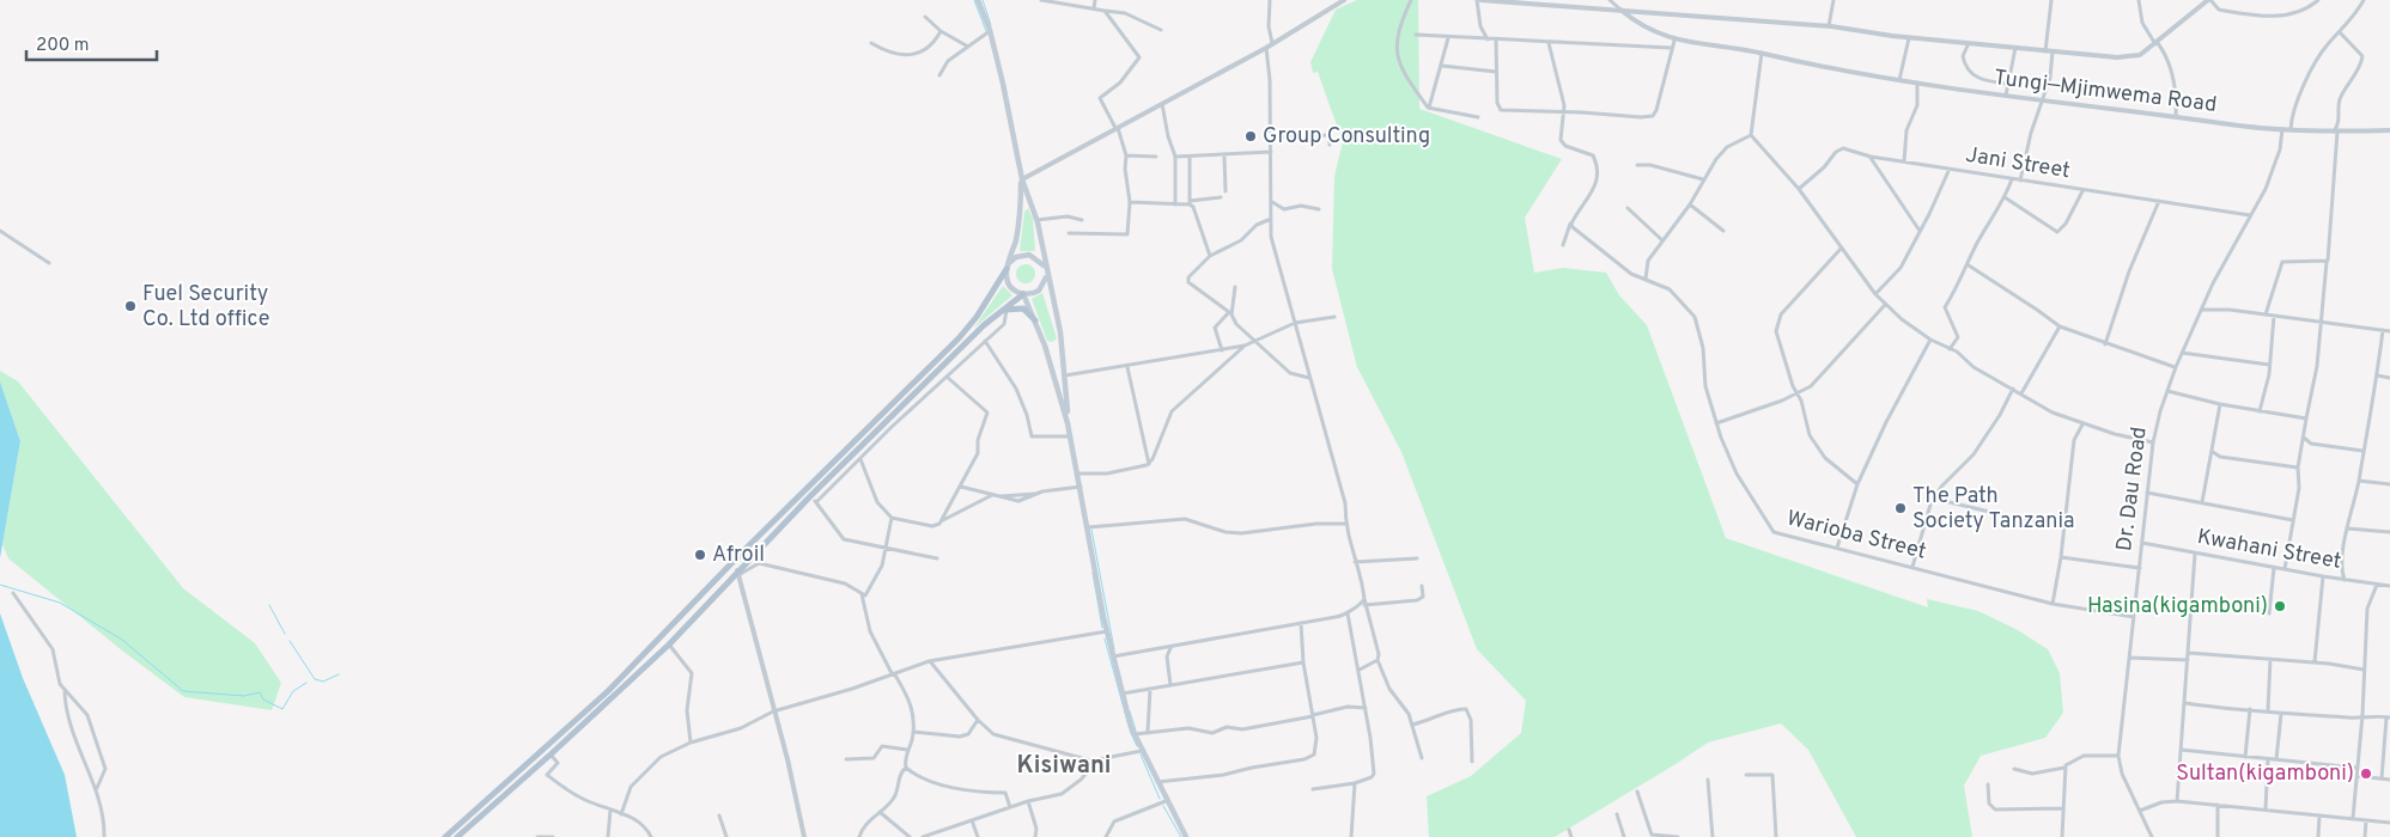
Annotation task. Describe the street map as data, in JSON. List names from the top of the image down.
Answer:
{
  "streets": {
    "street": [
      "Tungi—Mjimwema Road",
      "Jani Street",
      "Dr. Dau Road",
      "Warioba Street",
      "Kwahani Street"
    ]
  },
  "crossings": [
    ["Tungi—Mjimwema Road", "Dr. Dau Road"],
    ["Jani Street", "Dr. Dau Road"],
    ["Dr. Dau Road", "Warioba Street"],
    ["Dr. Dau Road", "Kwahani Street"]
  ],
  "districts": ["Kisiwani"],
  "places": [
    "Group Consulting",
    "Fuel Security Co. Ltd office",
    "The Path Society Tanzania",
    "Afroil",
    "Hasina(kigamboni)",
    "Sultan(kigamboni)"
  ],
  "scale_bar": "200 m"
}
